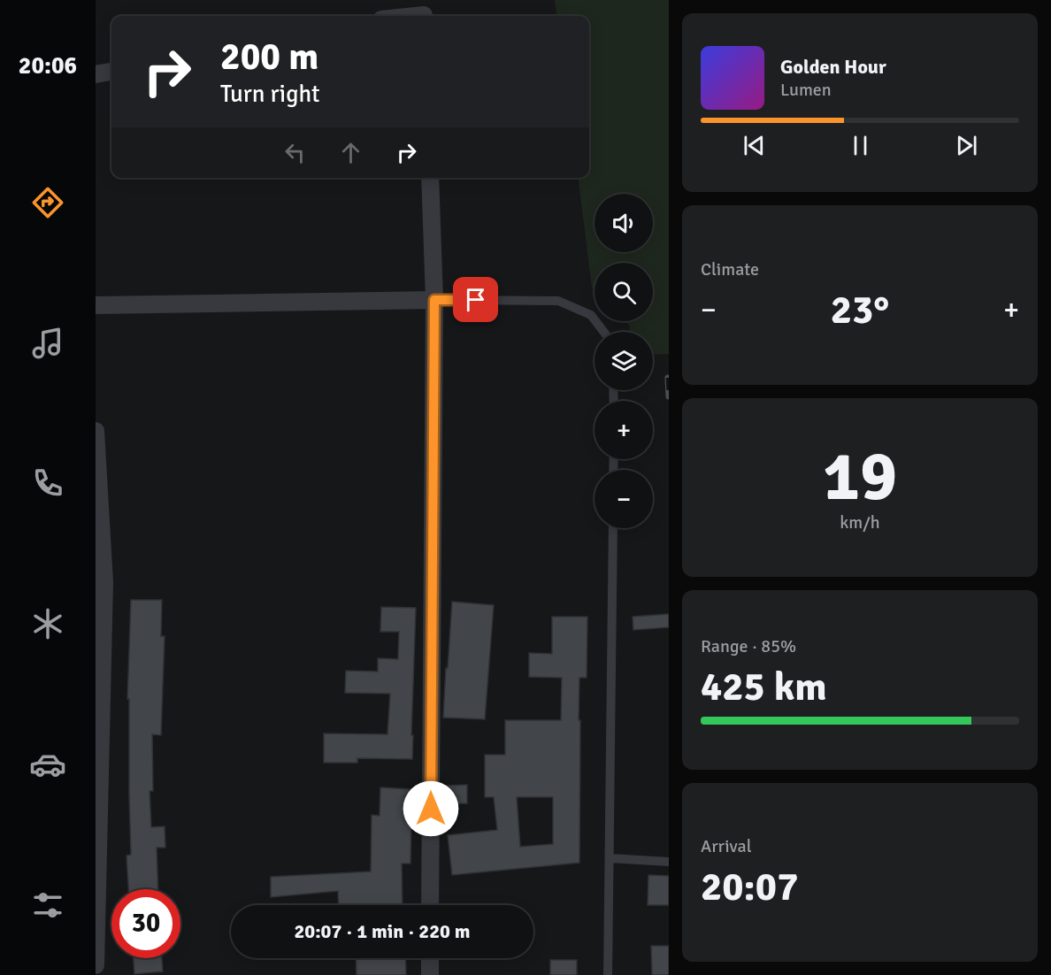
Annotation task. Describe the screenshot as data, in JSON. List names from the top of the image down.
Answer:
{
  "page": {
    "tabs": "20:06",
    "turn": ["200 m", "Turn right"],
    "song": ["Golden Hour", "Lumen"],
    "map_buttons": ["+", "−"],
    "tile": [
      "Climate",
      ["19", "km/h"],
      ["Range · 85%", "425 km"],
      ["Arrival", "20:07"]
    ],
    "heat": ["−", "23°", "+"],
    "limit": "30",
    "trip": "20:07 · 1 min · 220 m"
  }
}
